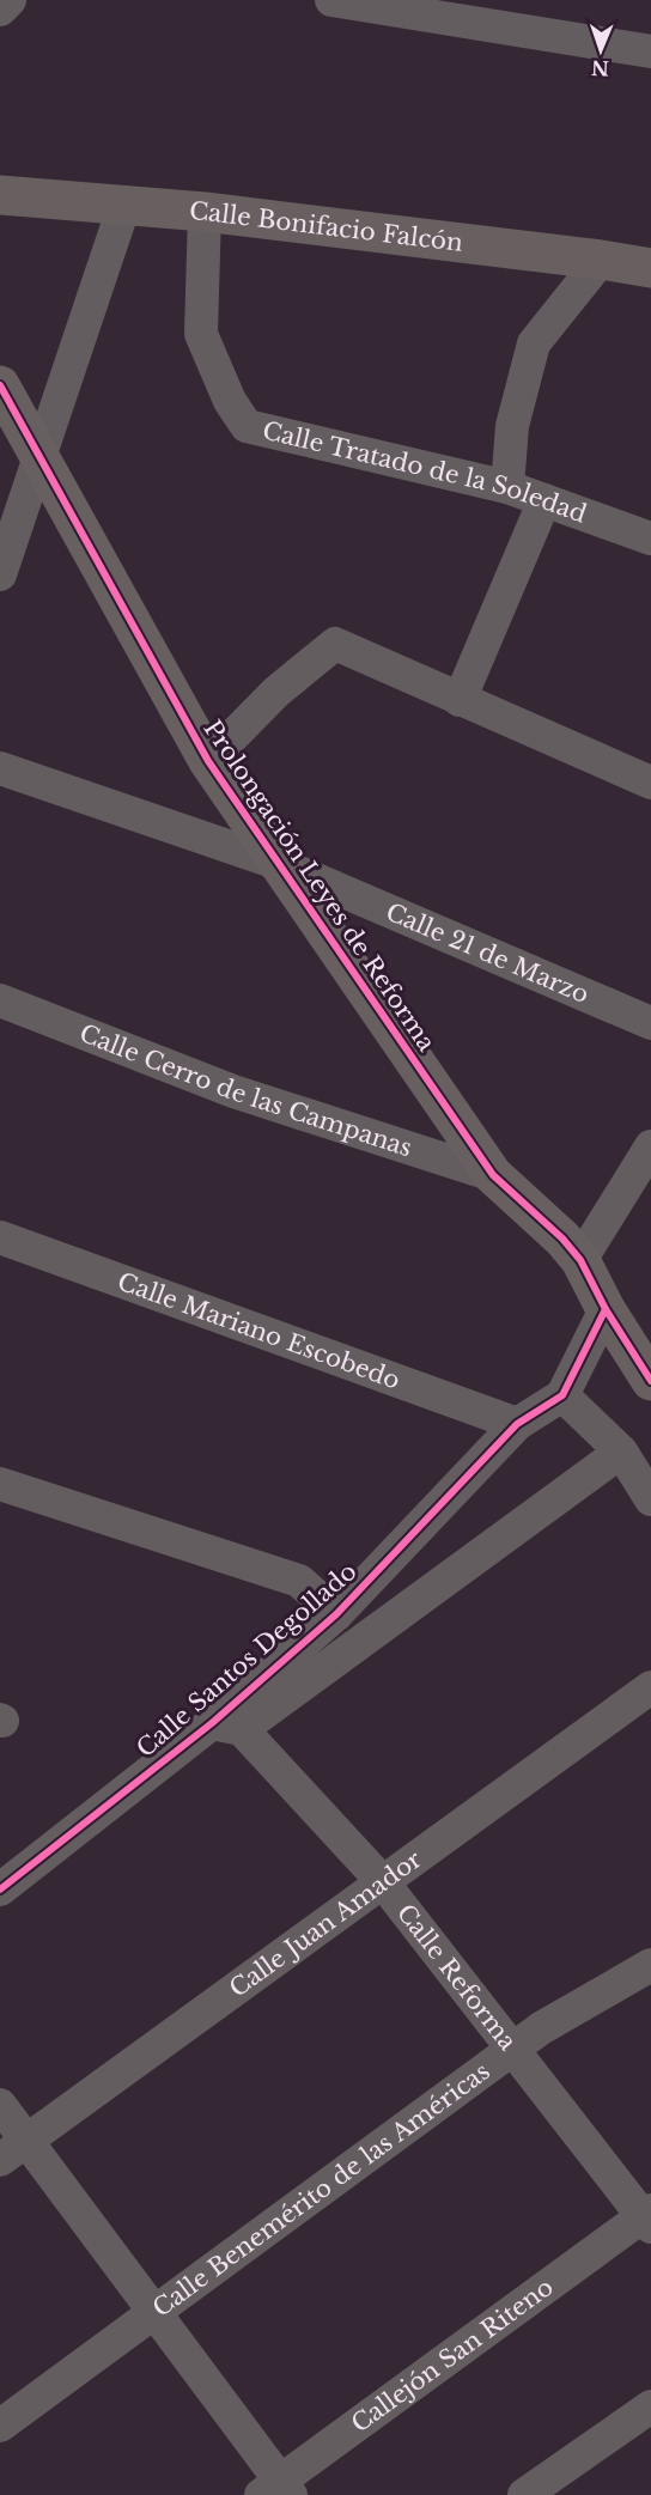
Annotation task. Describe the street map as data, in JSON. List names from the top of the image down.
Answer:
{
  "streets": {
    "street": [
      "Calle Bonifacio Falcón",
      "Calle Tratado de la Soledad",
      "Prolongación Leyes de Reforma",
      "Calle 21 de Marzo",
      "Calle Cerro de las Campanas",
      "Calle Mariano Escobedo",
      "Calle Santos Degollado",
      "Calle Juan Amador",
      "Calle Reforma",
      "Calle Benemérito de las Américas",
      "Callejón San Riteno"
    ]
  },
  "crossings": [
    ["Calle Bonifacio Falcón", "Calle Tratado de la Soledad"],
    ["Prolongación Leyes de Reforma", "Calle 21 de Marzo"],
    ["Prolongación Leyes de Reforma", "Calle Cerro de las Campanas"],
    ["Calle Mariano Escobedo", "Calle Santos Degollado"],
    ["Calle Santos Degollado", "Calle Reforma"],
    ["Calle Juan Amador", "Calle Reforma"],
    ["Calle Reforma", "Calle Benemérito de las Américas"],
    ["Calle Reforma", "Callejón San Riteno"]
  ],
  "north": "bottom"
}
